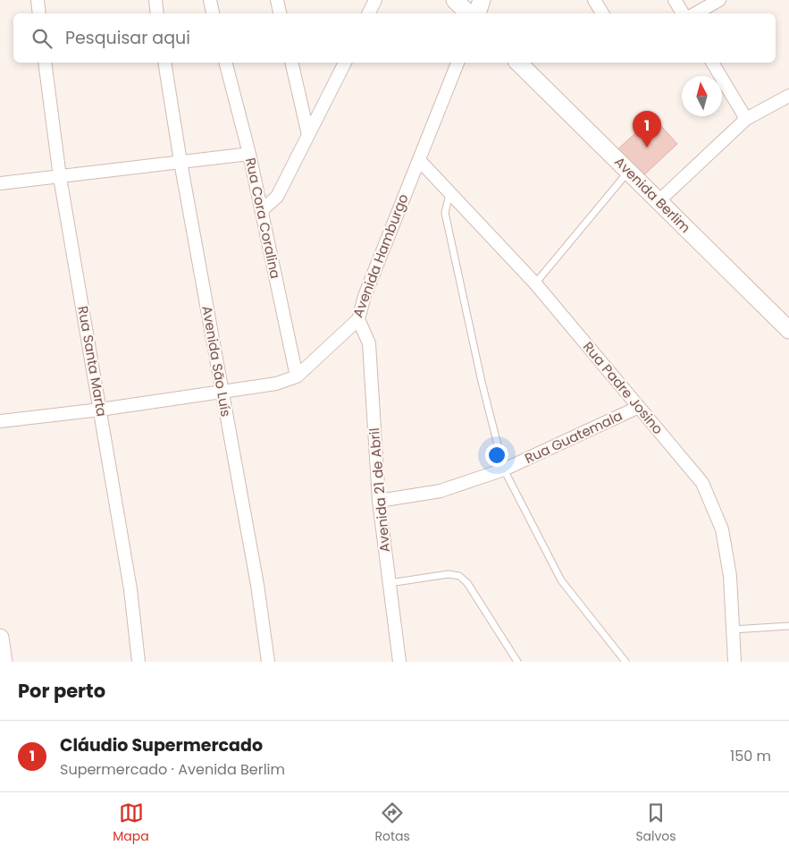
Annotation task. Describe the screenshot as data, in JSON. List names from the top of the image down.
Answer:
{
  "streets": {
    "main road": ["Avenida Berlim"],
    "street": [
      "Rua Cora Coralina",
      "Avenida Hamburgo",
      "Rua Santa Marta",
      "Avenida São Luís",
      "Rua Padre Josino",
      "Rua Guatemala",
      "Avenida 21 de Abril"
    ]
  },
  "crossings": [
    ["Rua Cora Coralina", "Avenida Hamburgo"],
    ["Avenida Hamburgo", "Rua Santa Marta"],
    ["Avenida Hamburgo", "Avenida São Luís"],
    ["Avenida Hamburgo", "Rua Padre Josino"],
    ["Avenida Hamburgo", "Avenida 21 de Abril"],
    ["Rua Padre Josino", "Rua Guatemala"],
    ["Rua Guatemala", "Avenida 21 de Abril"]
  ],
  "north": "top",
  "page": {
    "search": "Pesquisar aqui",
    "pins": "1",
    "heading": "Por perto",
    "list": [
      {
        "mark": "1",
        "name": "Cláudio Supermercado",
        "note": "Supermercado · Avenida Berlim",
        "value": "150 m"
      }
    ],
    "nav": ["Mapa", "Rotas", "Salvos"]
  }
}
